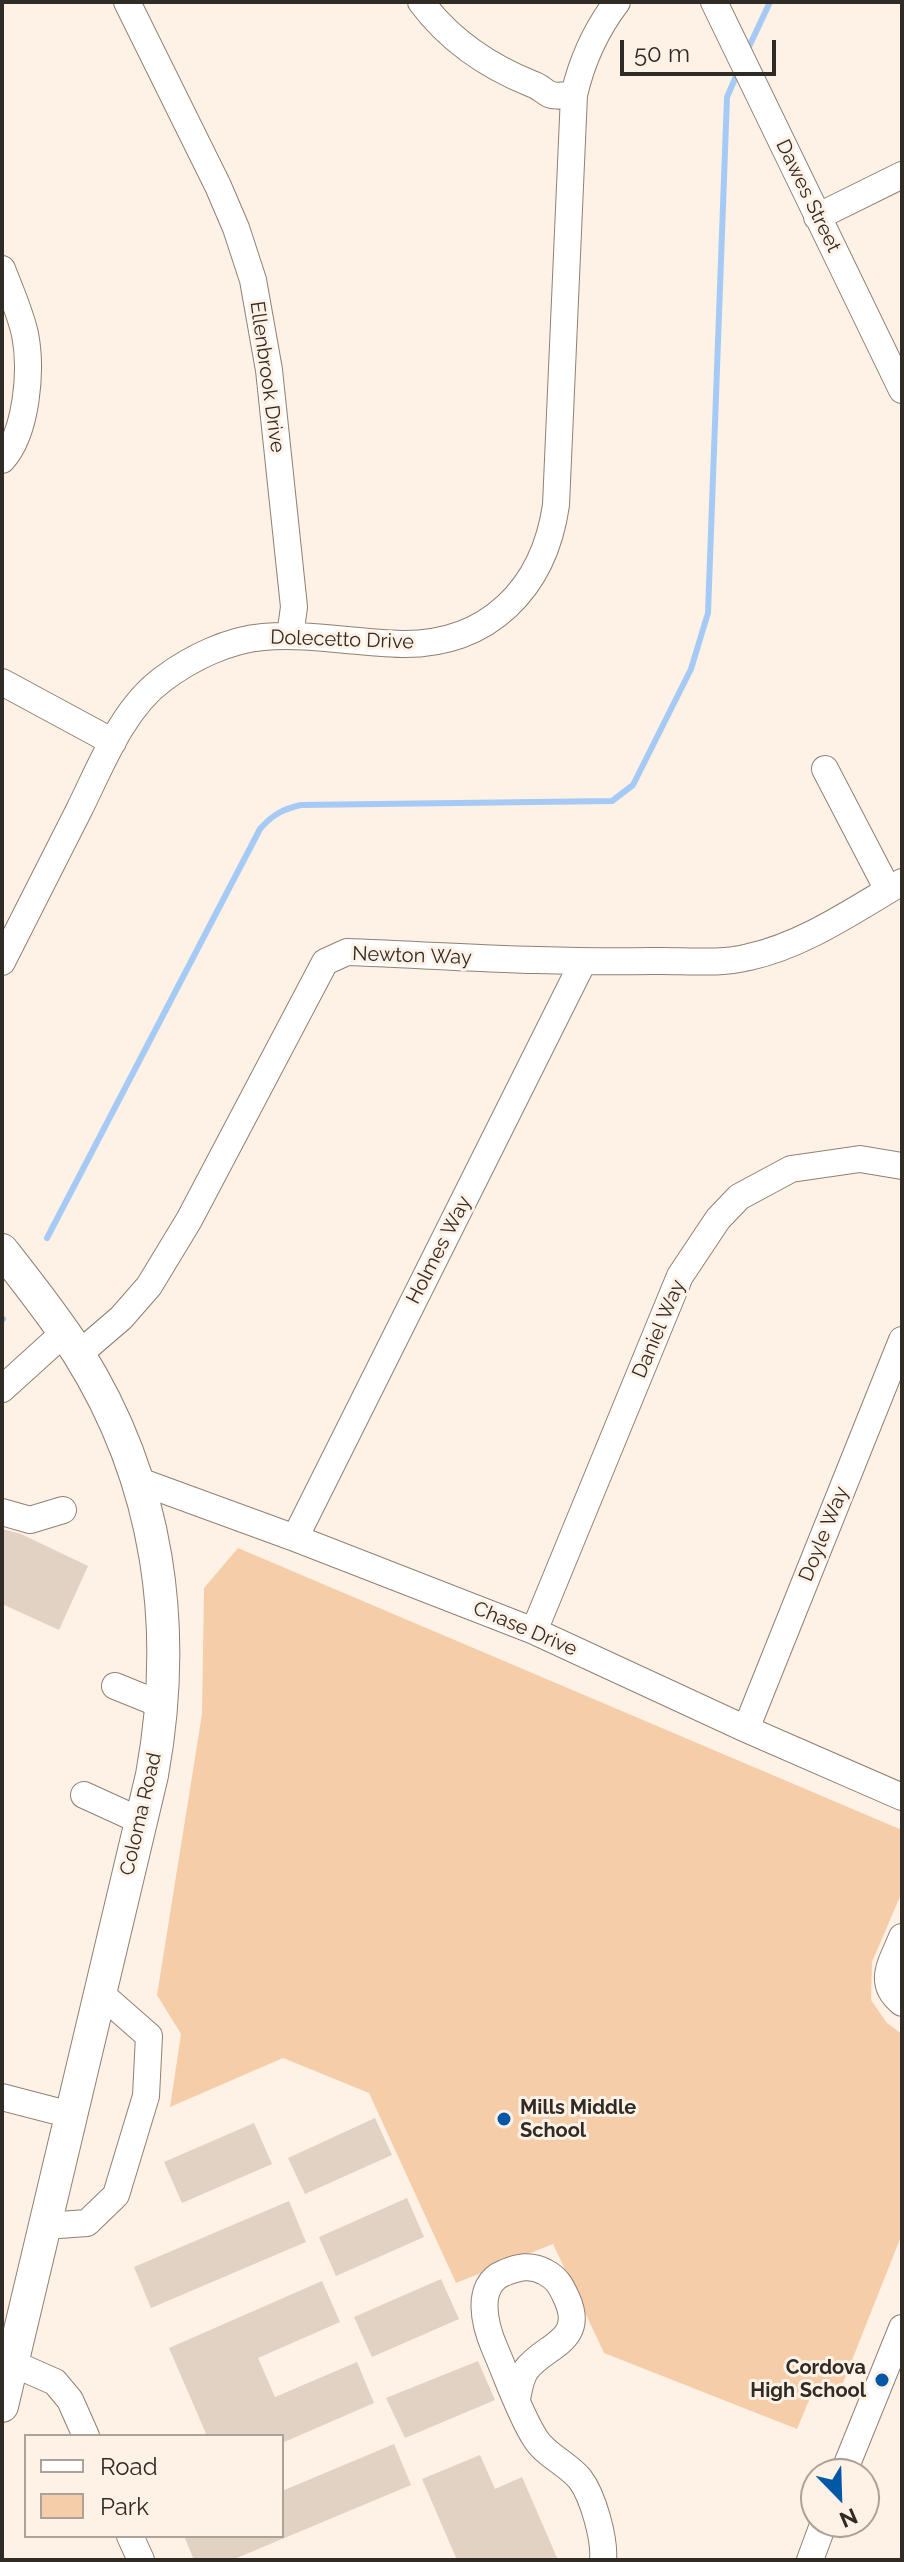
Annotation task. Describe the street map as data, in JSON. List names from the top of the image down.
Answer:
{
  "streets": {
    "main road": ["Coloma Road"],
    "street": [
      "Dawes Street",
      "Ellenbrook Drive",
      "Dolecetto Drive",
      "Newton Way",
      "Holmes Way",
      "Daniel Way",
      "Doyle Way",
      "Chase Drive"
    ]
  },
  "crossings": [
    ["Ellenbrook Drive", "Dolecetto Drive"],
    ["Newton Way", "Holmes Way"],
    ["Newton Way", "Coloma Road"],
    ["Holmes Way", "Chase Drive"],
    ["Daniel Way", "Chase Drive"],
    ["Doyle Way", "Chase Drive"],
    ["Chase Drive", "Coloma Road"]
  ],
  "places": ["Mills Middle School", "Cordova High School"],
  "legend": ["Road", "Park"],
  "scale_bar": "50 m",
  "north": "bottom right"
}
